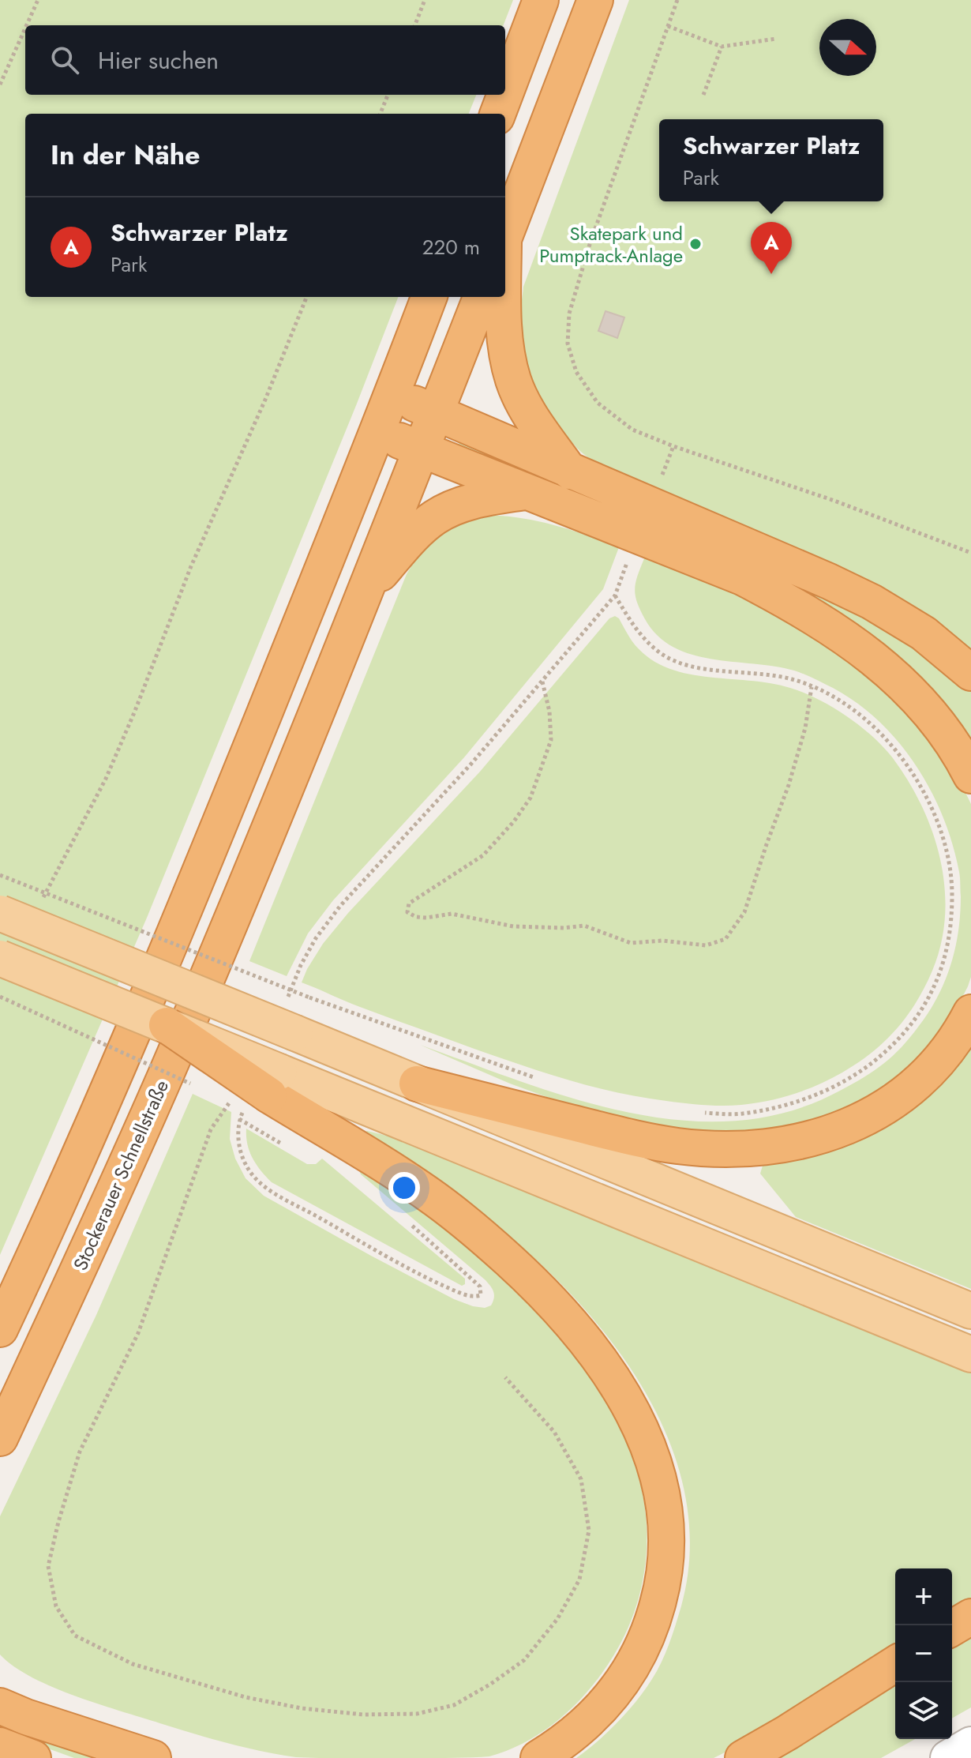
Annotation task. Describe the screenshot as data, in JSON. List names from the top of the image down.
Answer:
{
  "streets": {
    "highway": ["Stockerauer Schnellstraße"]
  },
  "places": ["Skatepark und Pumptrack-Anlage"],
  "north": "right",
  "page": {
    "search": "Hier suchen",
    "heading": "In der Nähe",
    "popup": ["Schwarzer Platz", "Park"],
    "list": [
      {
        "mark": "A",
        "name": "Schwarzer Platz",
        "note": "Park",
        "value": "220 m"
      }
    ],
    "pins": "A",
    "map_buttons": ["+", "−"]
  }
}
